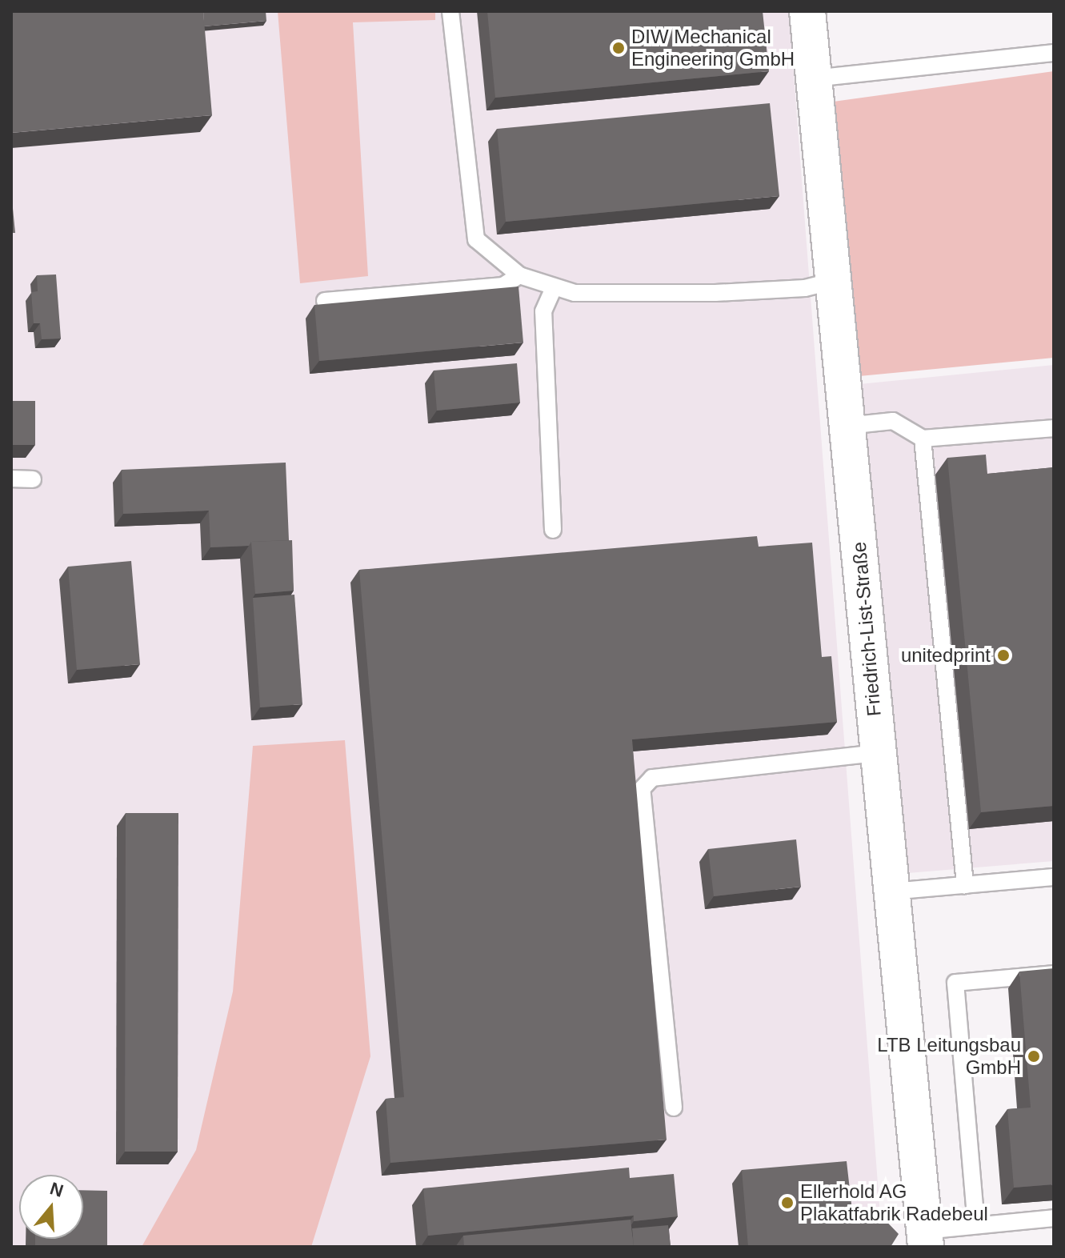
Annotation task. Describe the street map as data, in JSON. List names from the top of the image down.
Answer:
{
  "streets": {
    "street": ["Friedrich-List-Straße"]
  },
  "places": [
    "DIW Mechanical Engineering GmbH",
    "unitedprint",
    "LTB Leitungsbau GmbH",
    "Ellerhold AG Plakatfabrik Radebeul"
  ],
  "north": "top"
}
